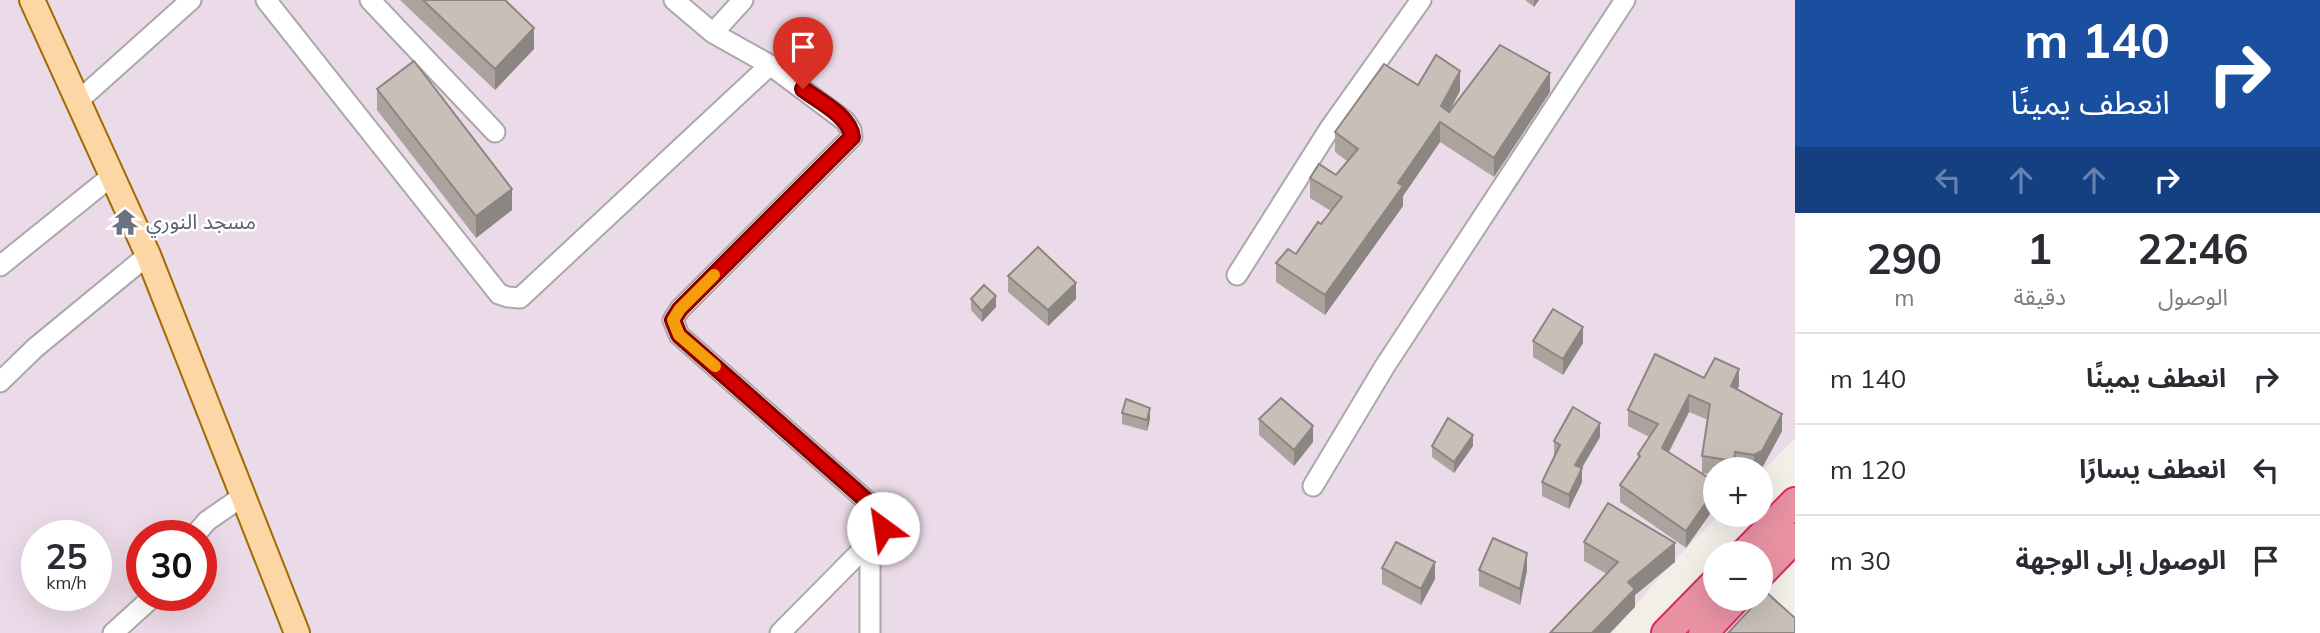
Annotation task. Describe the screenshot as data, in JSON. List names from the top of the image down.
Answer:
{
  "places": {
    "temple": ["مسجد النوري"]
  },
  "page": {
    "turn": ["140 m", "انعطف يمينًا"],
    "eta": [
      "22:46",
      "الوصول",
      "1",
      "دقيقة",
      "290",
      "m"
    ],
    "list": [
      {
        "name": "انعطف يمينًا",
        "value": "140 m"
      },
      {
        "name": "انعطف يسارًا",
        "value": "120 m"
      },
      {
        "name": "الوصول إلى الوجهة",
        "value": "30 m"
      }
    ],
    "map_buttons": ["+", "−"],
    "speed": "25 km/h",
    "limit": "30"
  }
}
